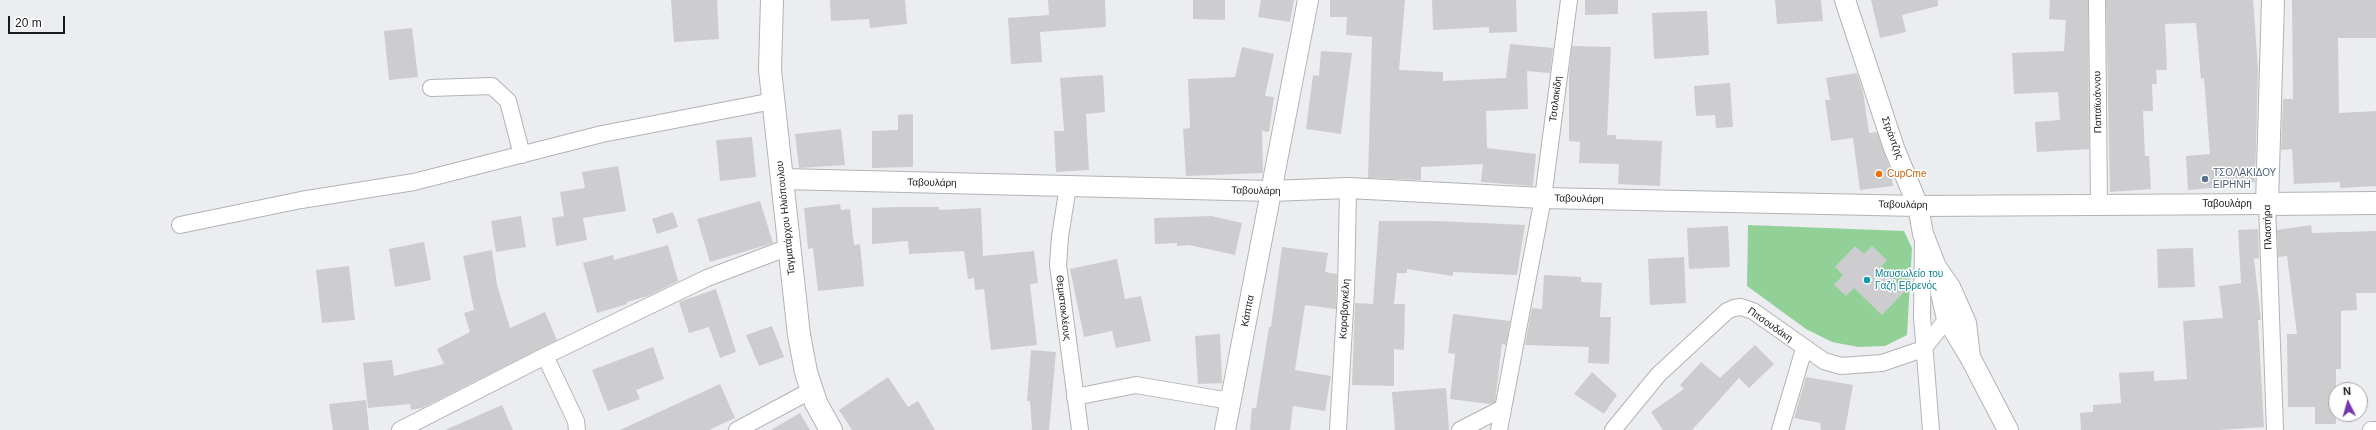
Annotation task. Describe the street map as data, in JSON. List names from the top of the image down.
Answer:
{
  "streets": {
    "main road": ["Ταβουλάρη", "Ταγματάρχου Ηλιόπουλου", "Πλαστήρα"],
    "street": [
      "Τσαλακίδη",
      "Παπαϊωάννου",
      "Στράντζης",
      "Θεμιστοκλέους",
      "Καραβαγκέλη",
      "Κάππα",
      "Πιτσουδάκη"
    ]
  },
  "crossings": [
    ["Τσαλακίδη", "Ταβουλάρη"],
    ["Παπαϊωάννου", "Ταβουλάρη"],
    ["Στράντζης", "Ταβουλάρη"],
    ["Ταβουλάρη", "Ταγματάρχου Ηλιόπουλου"],
    ["Ταβουλάρη", "Πλαστήρα"],
    ["Ταβουλάρη", "Θεμιστοκλέους"],
    ["Ταβουλάρη", "Καραβαγκέλη"],
    ["Ταβουλάρη", "Κάππα"]
  ],
  "places": ["CupCme", "ΤΣΟΛΑΚΙΔΟΥ ΕΙΡΗΝΗ", "Μαυσωλείο του Γαζή Εβρενός"],
  "scale_bar": "20 m",
  "north": "top"
}
